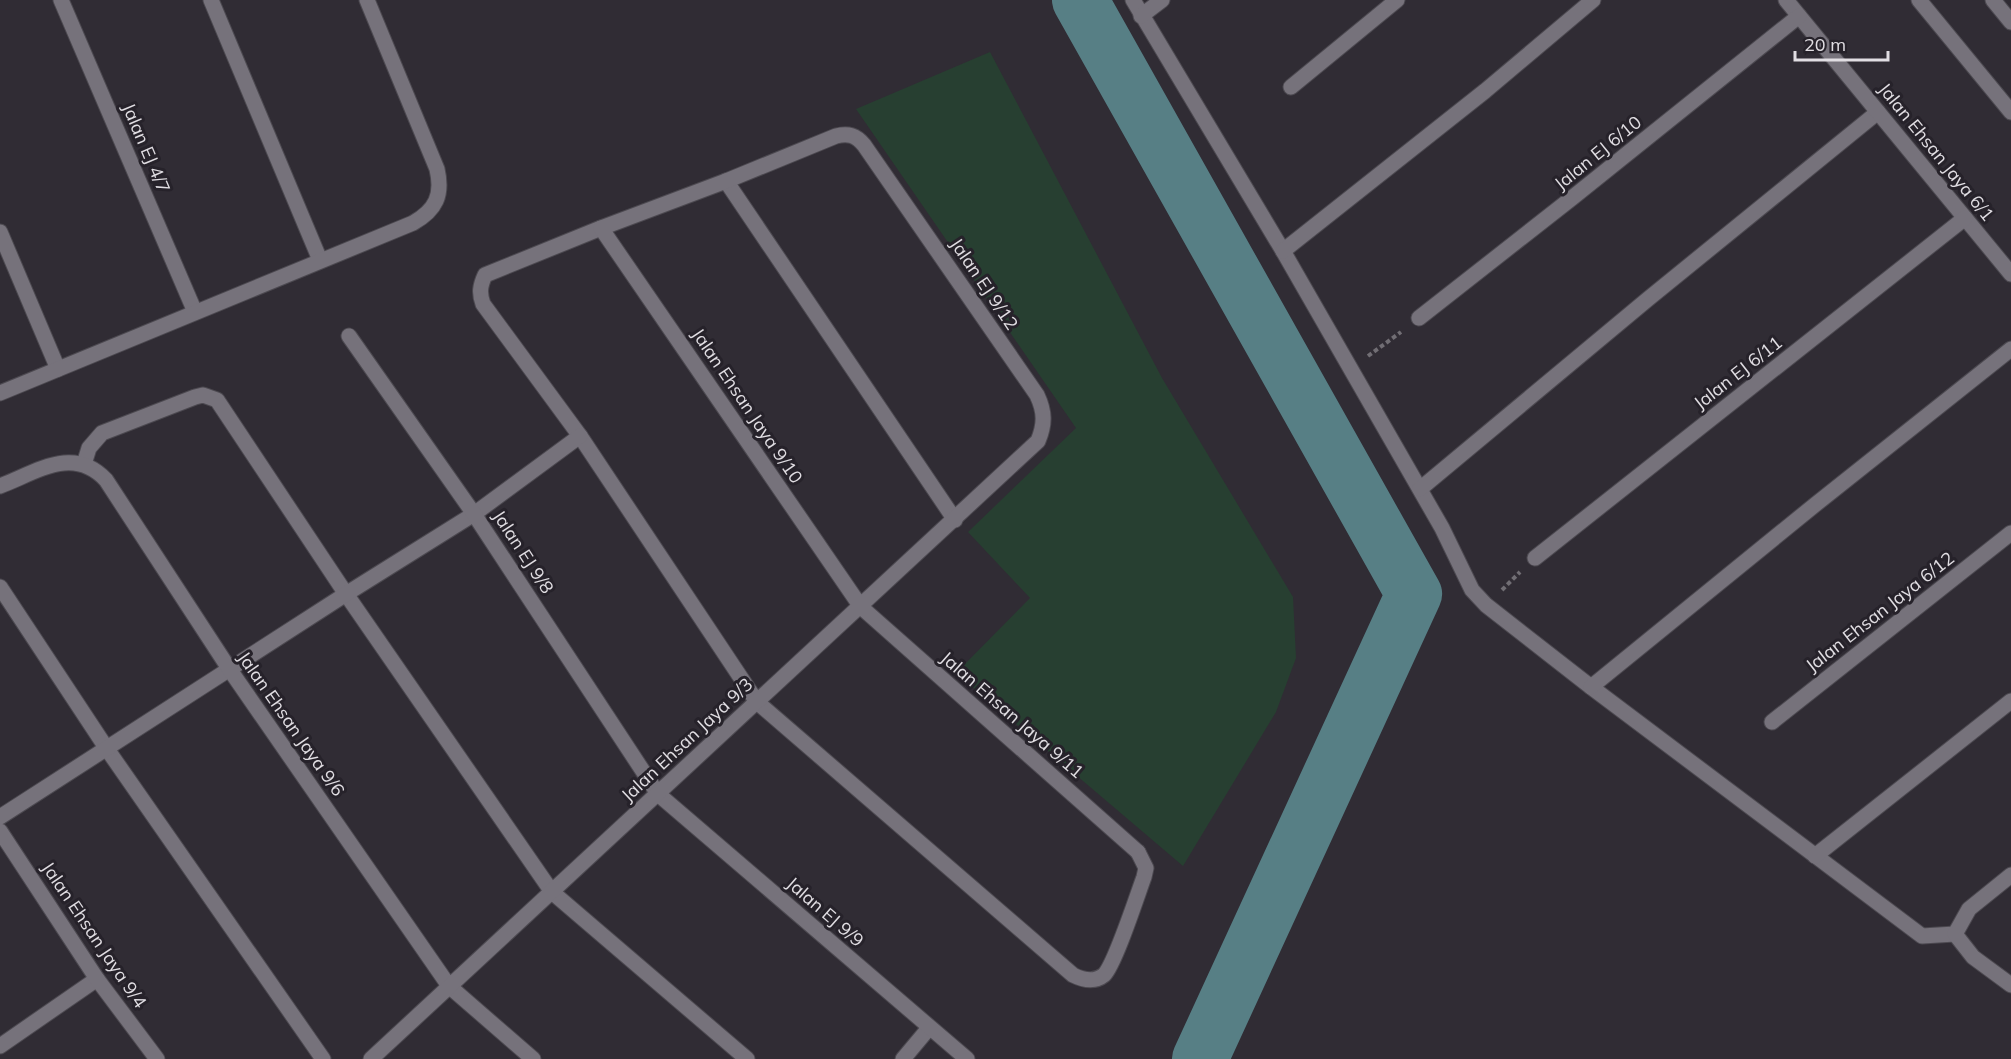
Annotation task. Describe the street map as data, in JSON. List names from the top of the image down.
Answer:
{
  "streets": {
    "street": [
      "Jalan EJ 4/7",
      "Jalan Ehsan Jaya 6/1",
      "Jalan EJ 6/10",
      "Jalan EJ 9/12",
      "Jalan EJ 6/11",
      "Jalan Ehsan Jaya 9/10",
      "Jalan EJ 9/8",
      "Jalan Ehsan Jaya 6/12",
      "Jalan Ehsan Jaya 9/11",
      "Jalan Ehsan Jaya 9/6",
      "Jalan Ehsan Jaya 9/3",
      "Jalan EJ 9/9",
      "Jalan Ehsan Jaya 9/4"
    ]
  },
  "crossings": [
    ["Jalan Ehsan Jaya 6/1", "Jalan EJ 6/10"],
    ["Jalan Ehsan Jaya 6/1", "Jalan EJ 6/11"],
    ["Jalan EJ 9/12", "Jalan Ehsan Jaya 9/3"],
    ["Jalan Ehsan Jaya 9/10", "Jalan Ehsan Jaya 9/11"],
    ["Jalan Ehsan Jaya 9/10", "Jalan Ehsan Jaya 9/3"],
    ["Jalan EJ 9/8", "Jalan Ehsan Jaya 9/3"],
    ["Jalan EJ 9/8", "Jalan EJ 9/9"],
    ["Jalan Ehsan Jaya 9/11", "Jalan Ehsan Jaya 9/3"],
    ["Jalan Ehsan Jaya 9/6", "Jalan Ehsan Jaya 9/3"],
    ["Jalan Ehsan Jaya 9/3", "Jalan EJ 9/9"]
  ],
  "scale_bar": "20 m"
}
